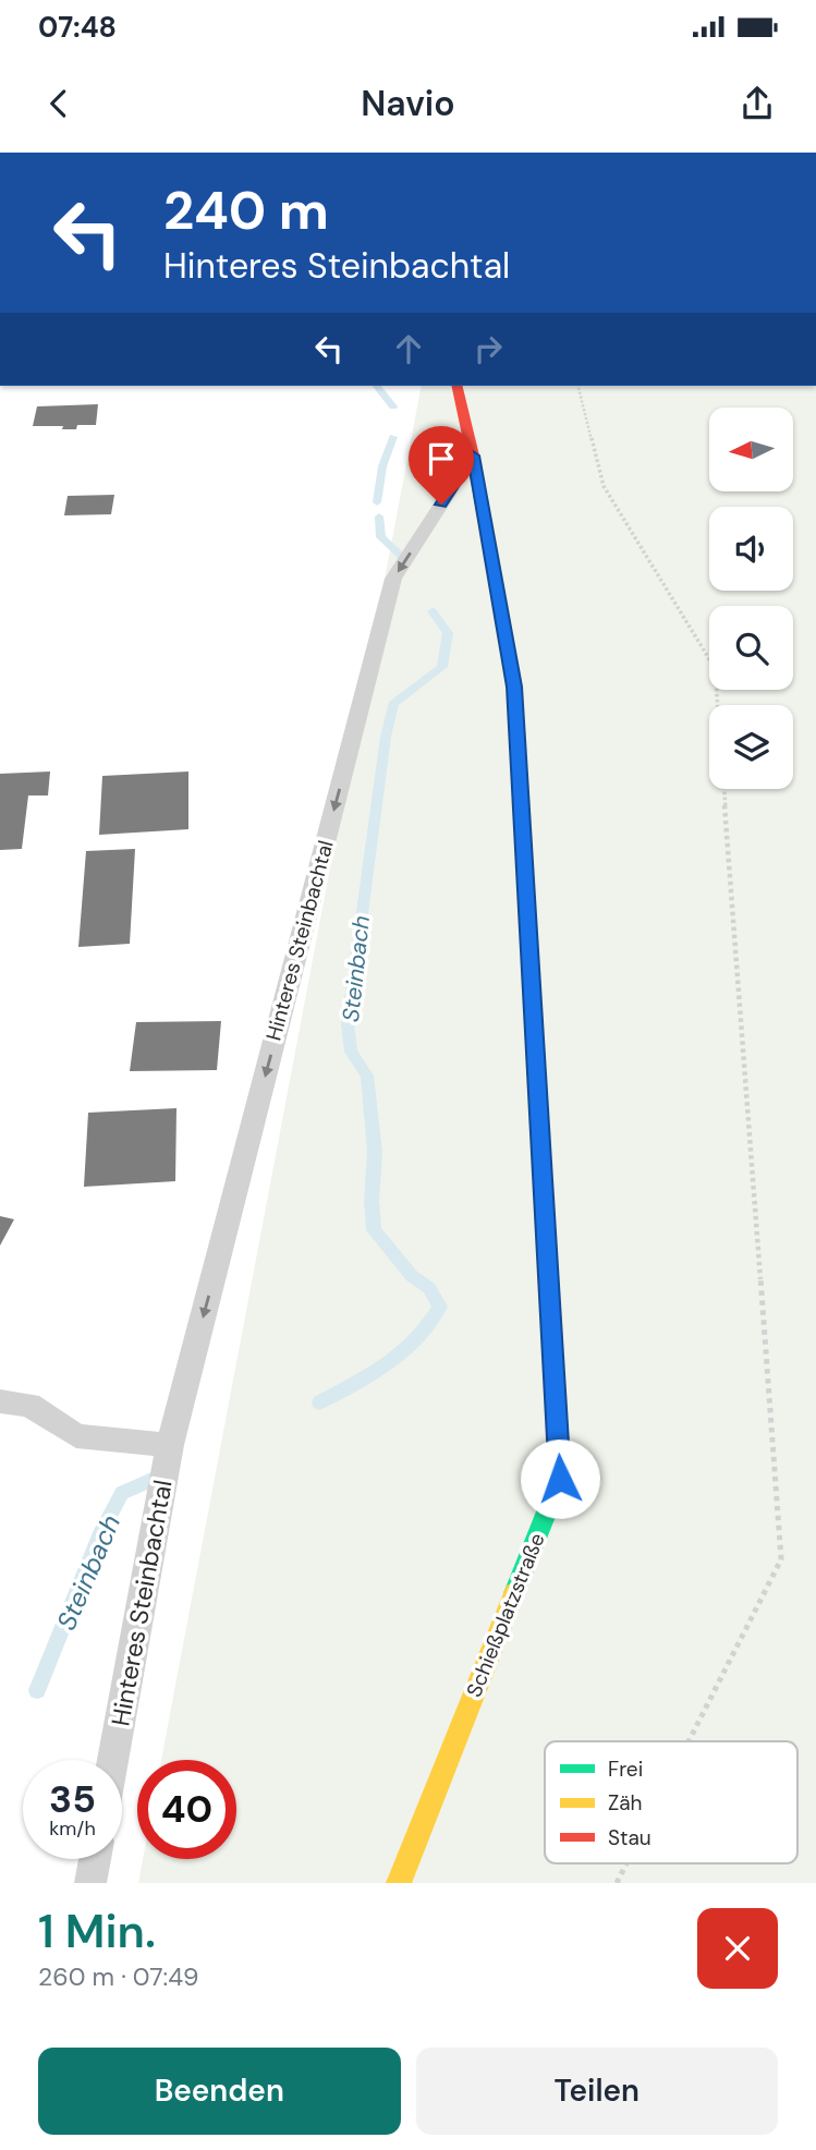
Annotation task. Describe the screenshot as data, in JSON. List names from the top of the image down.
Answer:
{
  "streets": {
    "street": ["Schießplatzstraße"],
    "lane": ["Hinteres Steinbachtal"]
  },
  "crossings": [
    ["Hinteres Steinbachtal", "Schießplatzstraße"]
  ],
  "one_way": ["Hinteres Steinbachtal"],
  "water": ["Steinbach"],
  "legend": ["Frei", "Zäh", "Stau"],
  "north": "left",
  "page": {
    "status": "07:48",
    "header": "Navio",
    "turn": ["240 m", "Hinteres Steinbachtal"],
    "speed": "35 km/h",
    "limit": "40",
    "heading": ["1 Min.", "260 m · 07:49"],
    "buttons": ["Beenden", "Teilen"]
  }
}
